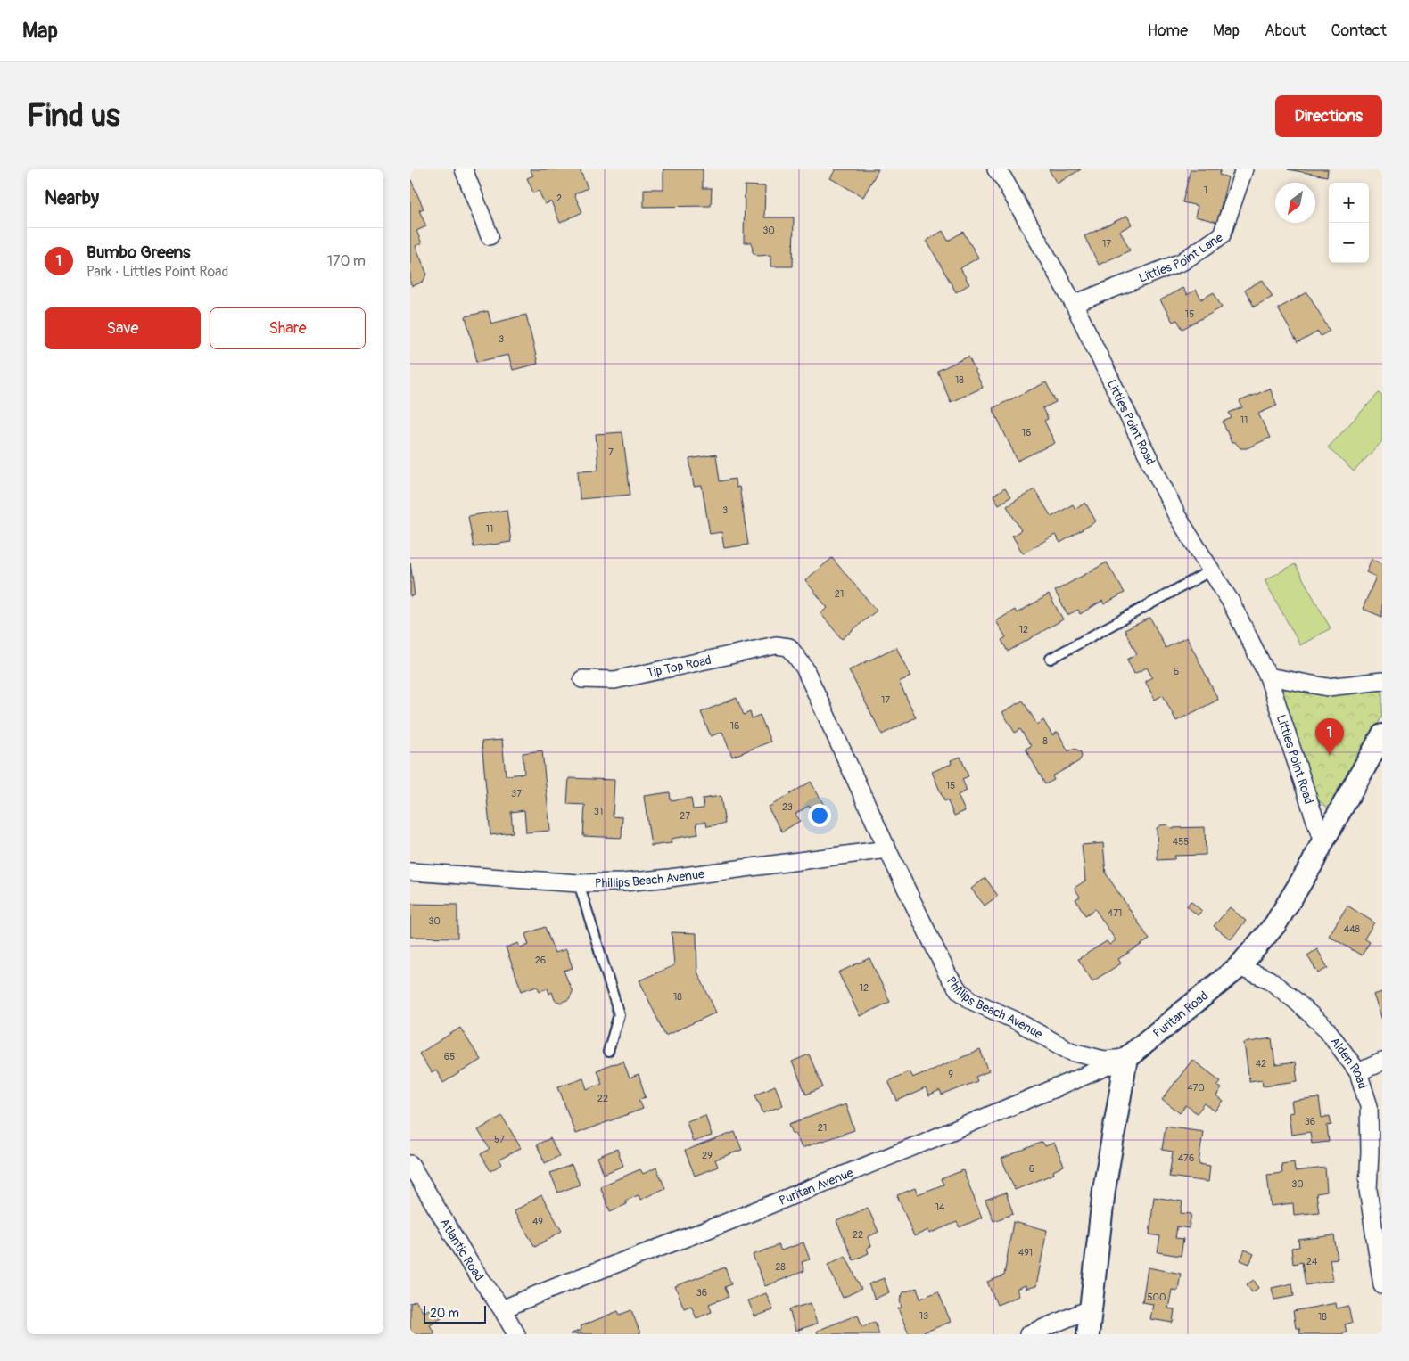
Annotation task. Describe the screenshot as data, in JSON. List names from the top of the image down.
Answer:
{
  "streets": {
    "street": [
      "Littles Point Lane",
      "Littles Point Road",
      "Tip Top Road",
      "Phillips Beach Avenue",
      "Puritan Road",
      "Alden Road",
      "Puritan Avenue",
      "Atlantic Road"
    ]
  },
  "crossings": [
    ["Littles Point Lane", "Littles Point Road"],
    ["Littles Point Road", "Puritan Road"],
    ["Tip Top Road", "Phillips Beach Avenue"],
    ["Phillips Beach Avenue", "Puritan Road"],
    ["Phillips Beach Avenue", "Puritan Avenue"],
    ["Puritan Road", "Alden Road"],
    ["Puritan Road", "Puritan Avenue"],
    ["Puritan Avenue", "Atlantic Road"]
  ],
  "house_numbers": [
    "1",
    "2",
    "30",
    "17",
    "15",
    "3",
    "18",
    "11",
    "16",
    "7",
    "3",
    "11",
    "21",
    "12",
    "6",
    "17",
    "16",
    "8",
    "15",
    "37",
    "23",
    "31",
    "27",
    "455",
    "471",
    "30",
    "448",
    "26",
    "12",
    "18",
    "65",
    "42",
    "9",
    "470",
    "22",
    "36",
    "21",
    "57",
    "29",
    "476",
    "6",
    "30",
    "14",
    "49",
    "22",
    "491",
    "24",
    "28",
    "36",
    "500",
    "13",
    "18"
  ],
  "scale_bar": "20 m",
  "north": "bottom left",
  "page": {
    "header": "Map",
    "nav": [
      "Home",
      "Map",
      "About",
      "Contact"
    ],
    "buttons": [
      "Directions",
      ["Save", "Share"]
    ],
    "title": "Find us",
    "heading": "Nearby",
    "map_buttons": ["+", "−"],
    "list": [
      {
        "mark": "1",
        "name": "Bumbo Greens",
        "note": "Park · Littles Point Road",
        "value": "170 m"
      }
    ],
    "pins": "1",
    "scale": "20 m"
  }
}
